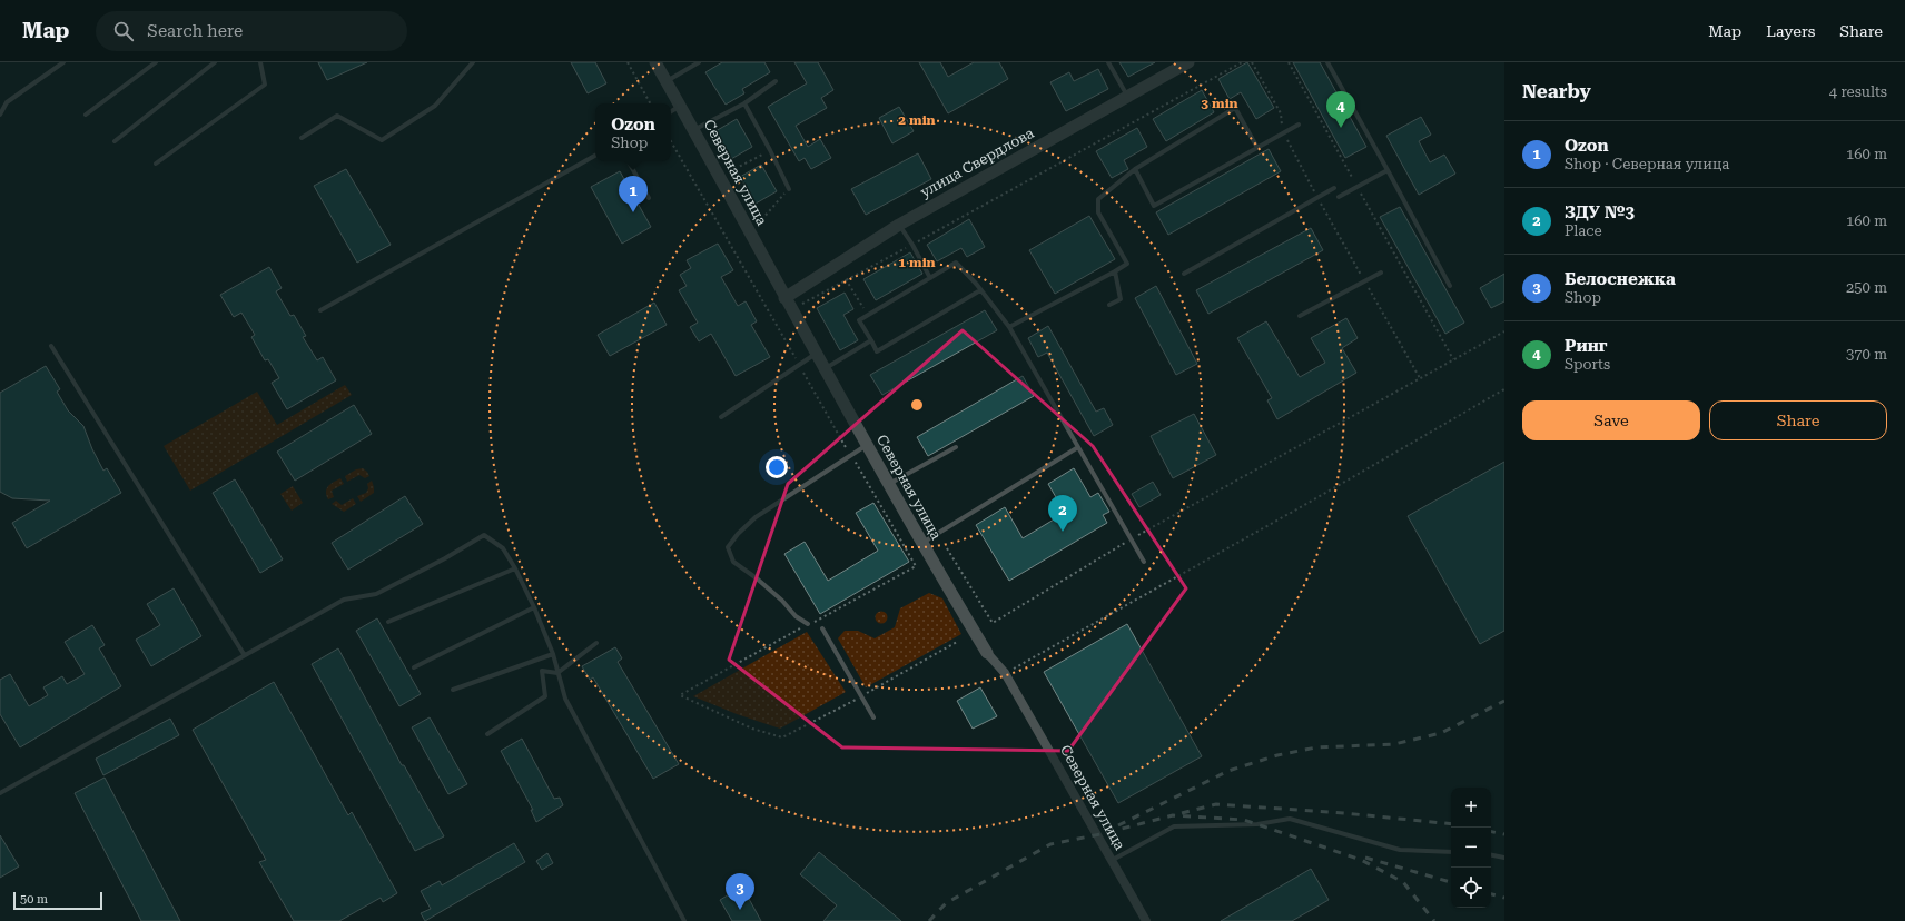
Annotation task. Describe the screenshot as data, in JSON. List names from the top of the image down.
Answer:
{
  "streets": {
    "street": ["улица Свердлова", "Северная улица"]
  },
  "crossings": [
    ["улица Свердлова", "Северная улица"]
  ],
  "scale_bar": "50 m",
  "page": {
    "header": "Map",
    "search": "Search here",
    "nav": ["Map", "Layers", "Share"],
    "heading": ["Nearby", "4 results"],
    "pins": [
      "4",
      "1",
      "2",
      "3"
    ],
    "popup": ["Ozon", "Shop"],
    "list": [
      {
        "mark": "1",
        "name": "Ozon",
        "note": "Shop · Северная улица",
        "value": "160 m"
      },
      {
        "mark": "2",
        "name": "ЗДУ №3",
        "note": "Place",
        "value": "160 m"
      },
      {
        "mark": "3",
        "name": "Белоснежка",
        "note": "Shop",
        "value": "250 m"
      },
      {
        "mark": "4",
        "name": "Ринг",
        "note": "Sports",
        "value": "370 m"
      }
    ],
    "buttons": ["Save", "Share"],
    "map_buttons": ["+", "−"],
    "scale": "50 m"
  },
  "rings": ["3 min", "2 min", "1 min"]
}
